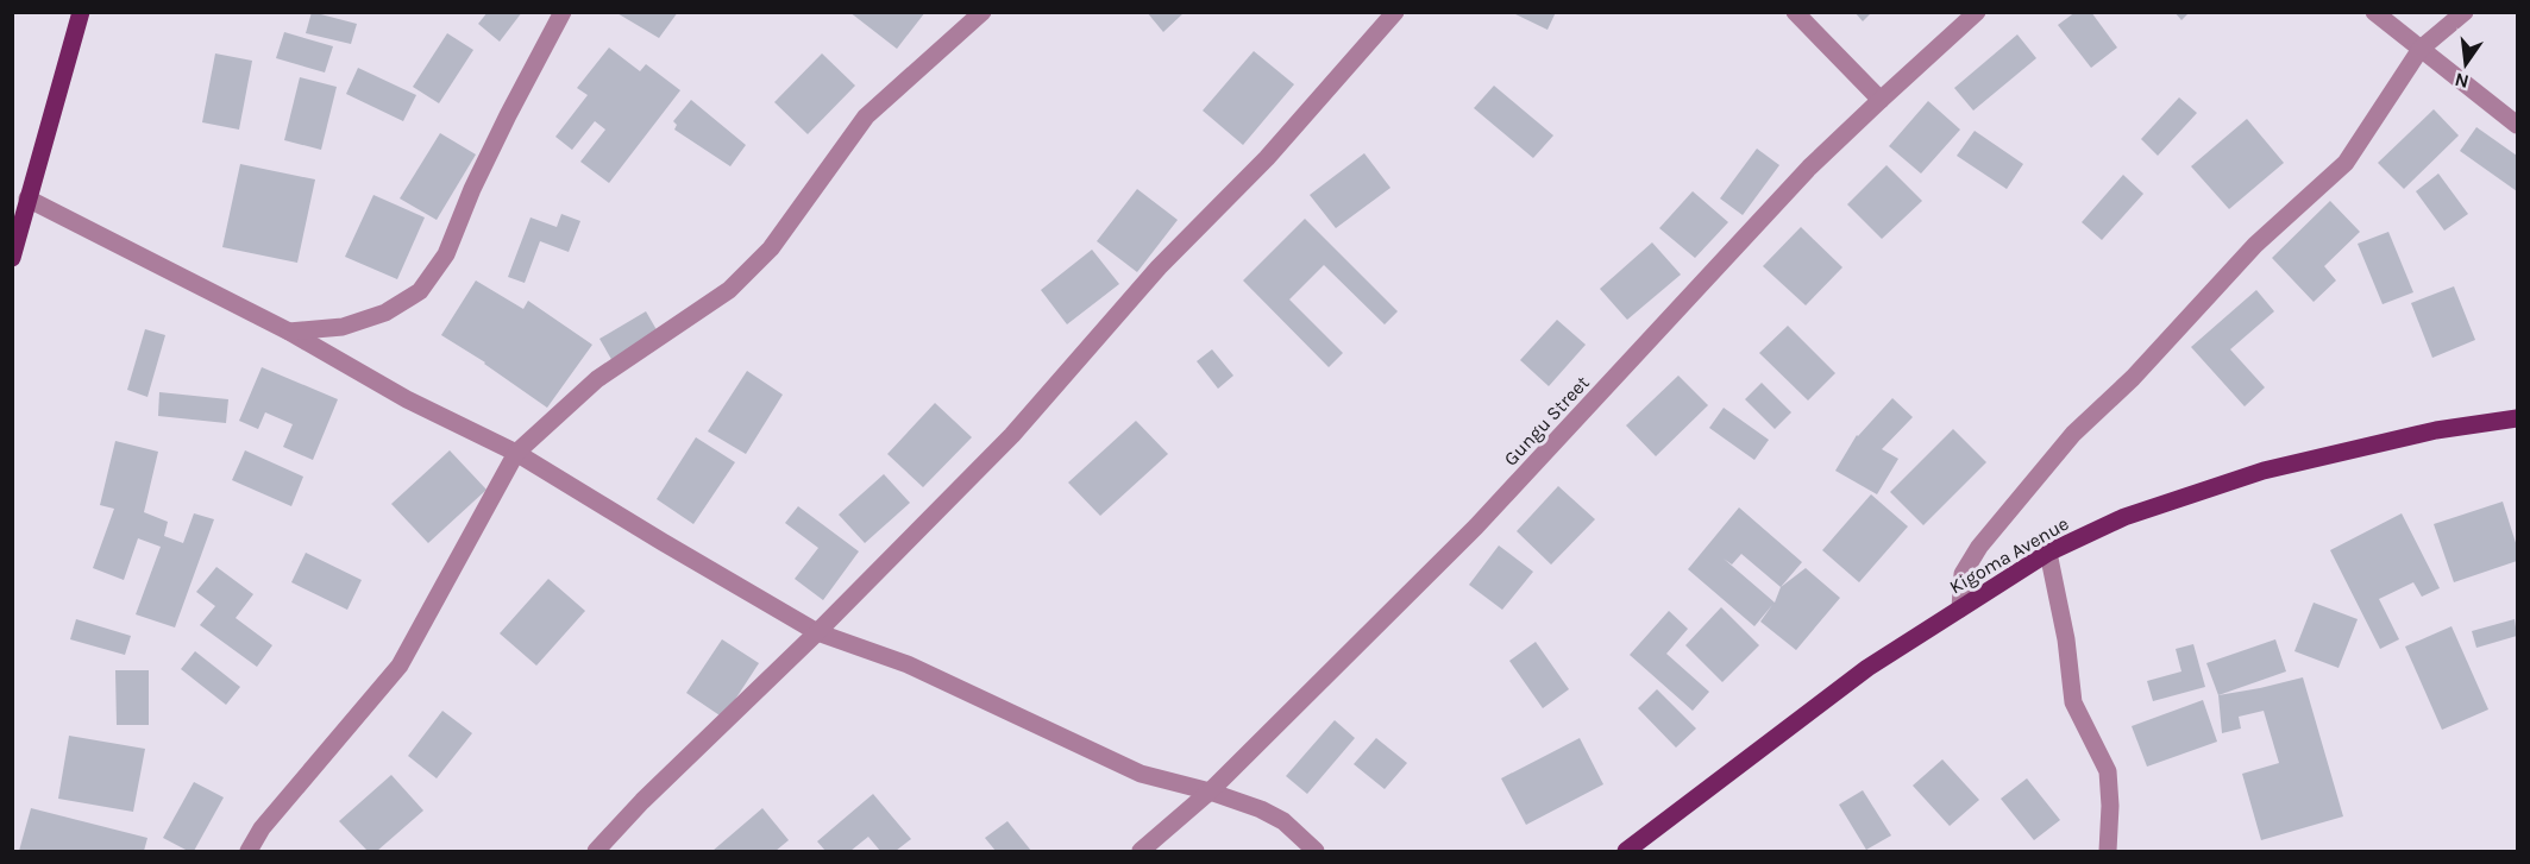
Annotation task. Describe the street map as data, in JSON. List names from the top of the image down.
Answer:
{
  "streets": {
    "main road": ["Kigoma Avenue"],
    "street": ["Gungu Street"]
  },
  "north": "bottom"
}
